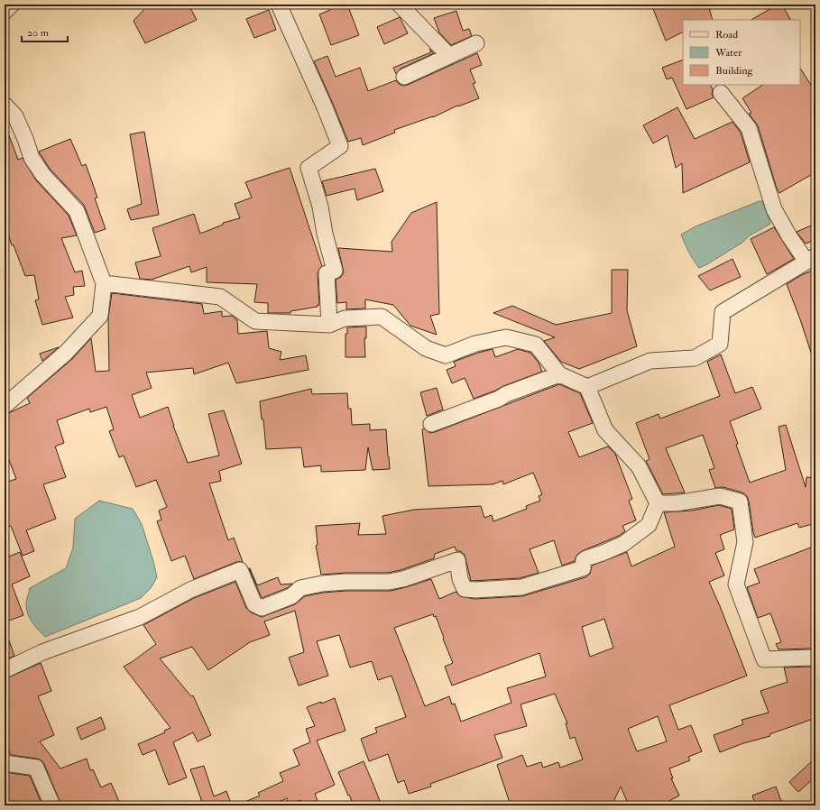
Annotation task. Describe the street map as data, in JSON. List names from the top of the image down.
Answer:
{
  "legend": ["Road", "Water", "Building"],
  "scale_bar": "20 m"
}
